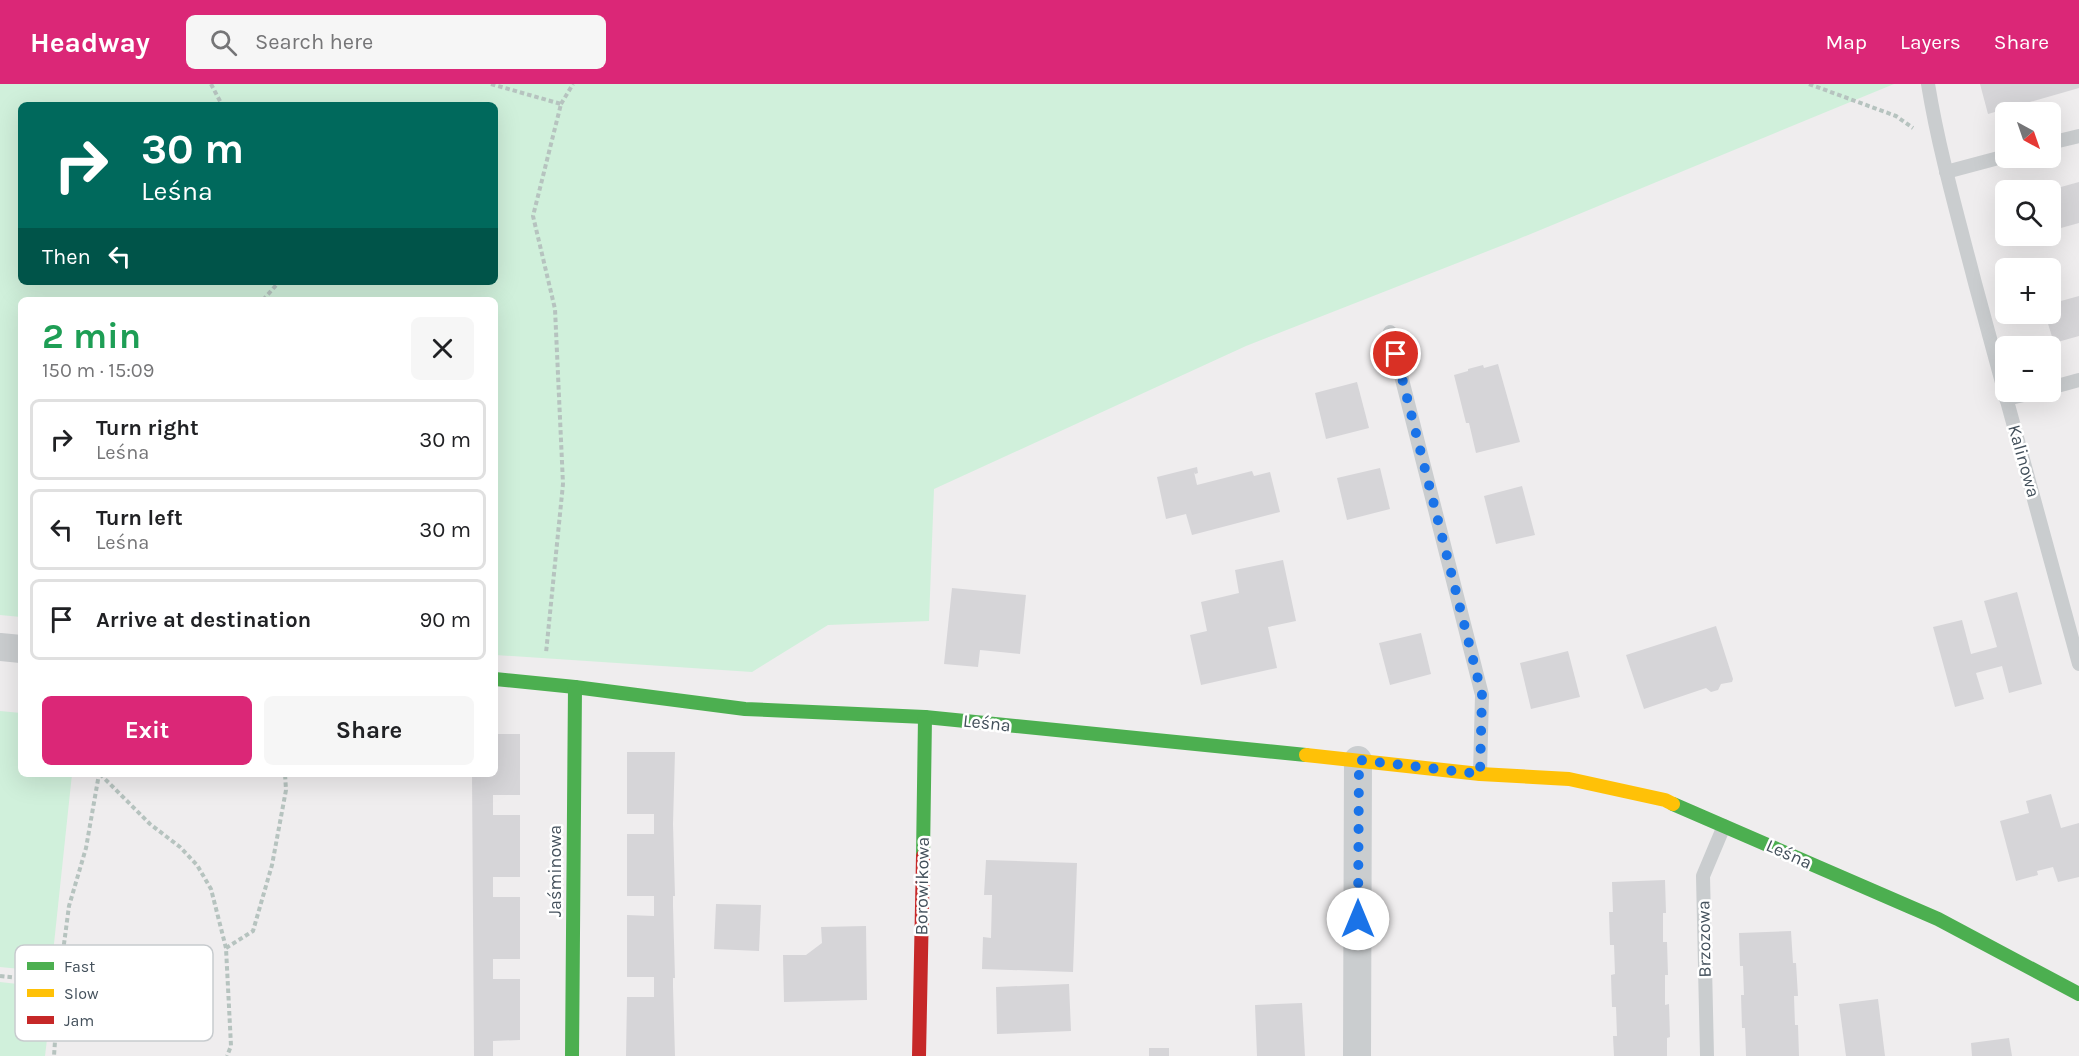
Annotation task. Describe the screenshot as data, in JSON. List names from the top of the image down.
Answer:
{
  "streets": {
    "street": ["Leśna", "Jaśminowa", "Borowikowa"],
    "lane": ["Kalinowa", "Brzozowa"]
  },
  "crossings": [
    ["Leśna", "Jaśminowa"],
    ["Leśna", "Borowikowa"],
    ["Leśna", "Brzozowa"]
  ],
  "legend": ["Fast", "Slow", "Jam"],
  "north": "bottom right",
  "page": {
    "header": "Headway",
    "search": "Search here",
    "nav": ["Map", "Layers", "Share"],
    "map_buttons": ["+", "−"],
    "turn": ["30 m", "Leśna"],
    "then": "Then",
    "heading": ["2 min", "150 m · 15:09"],
    "list": [
      {
        "name": "Turn right",
        "note": "Leśna",
        "value": "30 m"
      },
      {
        "name": "Turn left",
        "note": "Leśna",
        "value": "30 m"
      },
      {
        "name": "Arrive at destination",
        "value": "90 m"
      }
    ],
    "buttons": ["Exit", "Share"]
  }
}
